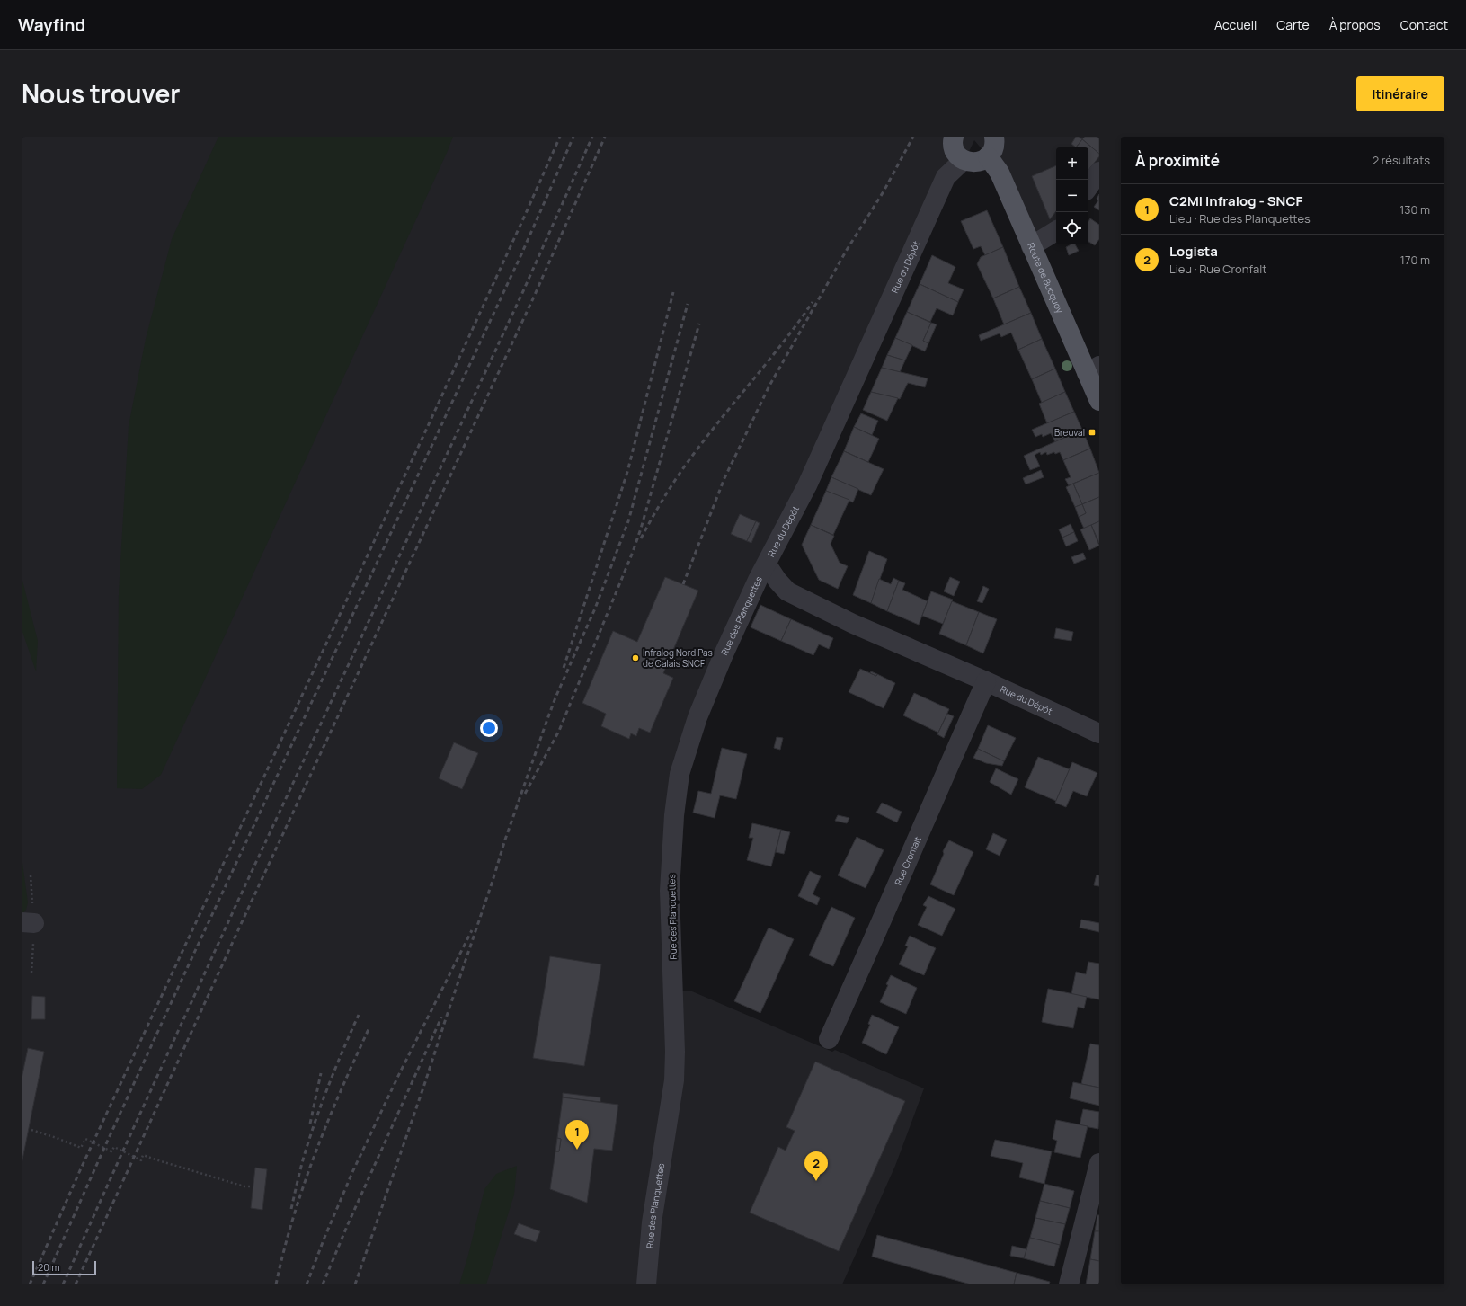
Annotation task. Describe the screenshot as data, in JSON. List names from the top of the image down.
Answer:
{
  "streets": {
    "main road": ["Route de Bucquoy"],
    "street": ["Rue du Dépôt", "Rue des Planquettes", "Rue Cronfalt"]
  },
  "crossings": [
    ["Rue du Dépôt", "Rue des Planquettes"],
    ["Rue du Dépôt", "Rue Cronfalt"]
  ],
  "places": {
    "transit": ["Breuval"],
    "other": ["Infralog Nord Pas de Calais SNCF"]
  },
  "scale_bar": "20 m",
  "page": {
    "header": "Wayfind",
    "nav": [
      "Accueil",
      "Carte",
      "À propos",
      "Contact"
    ],
    "title": "Nous trouver",
    "buttons": "Itinéraire",
    "heading": ["À proximité", "2 résultats"],
    "map_buttons": ["+", "−"],
    "list": [
      {
        "mark": "1",
        "name": "C2MI Infralog - SNCF",
        "note": "Lieu · Rue des Planquettes",
        "value": "130 m"
      },
      {
        "mark": "2",
        "name": "Logista",
        "note": "Lieu · Rue Cronfalt",
        "value": "170 m"
      }
    ],
    "pins": ["1", "2"],
    "scale": "20 m"
  }
}
